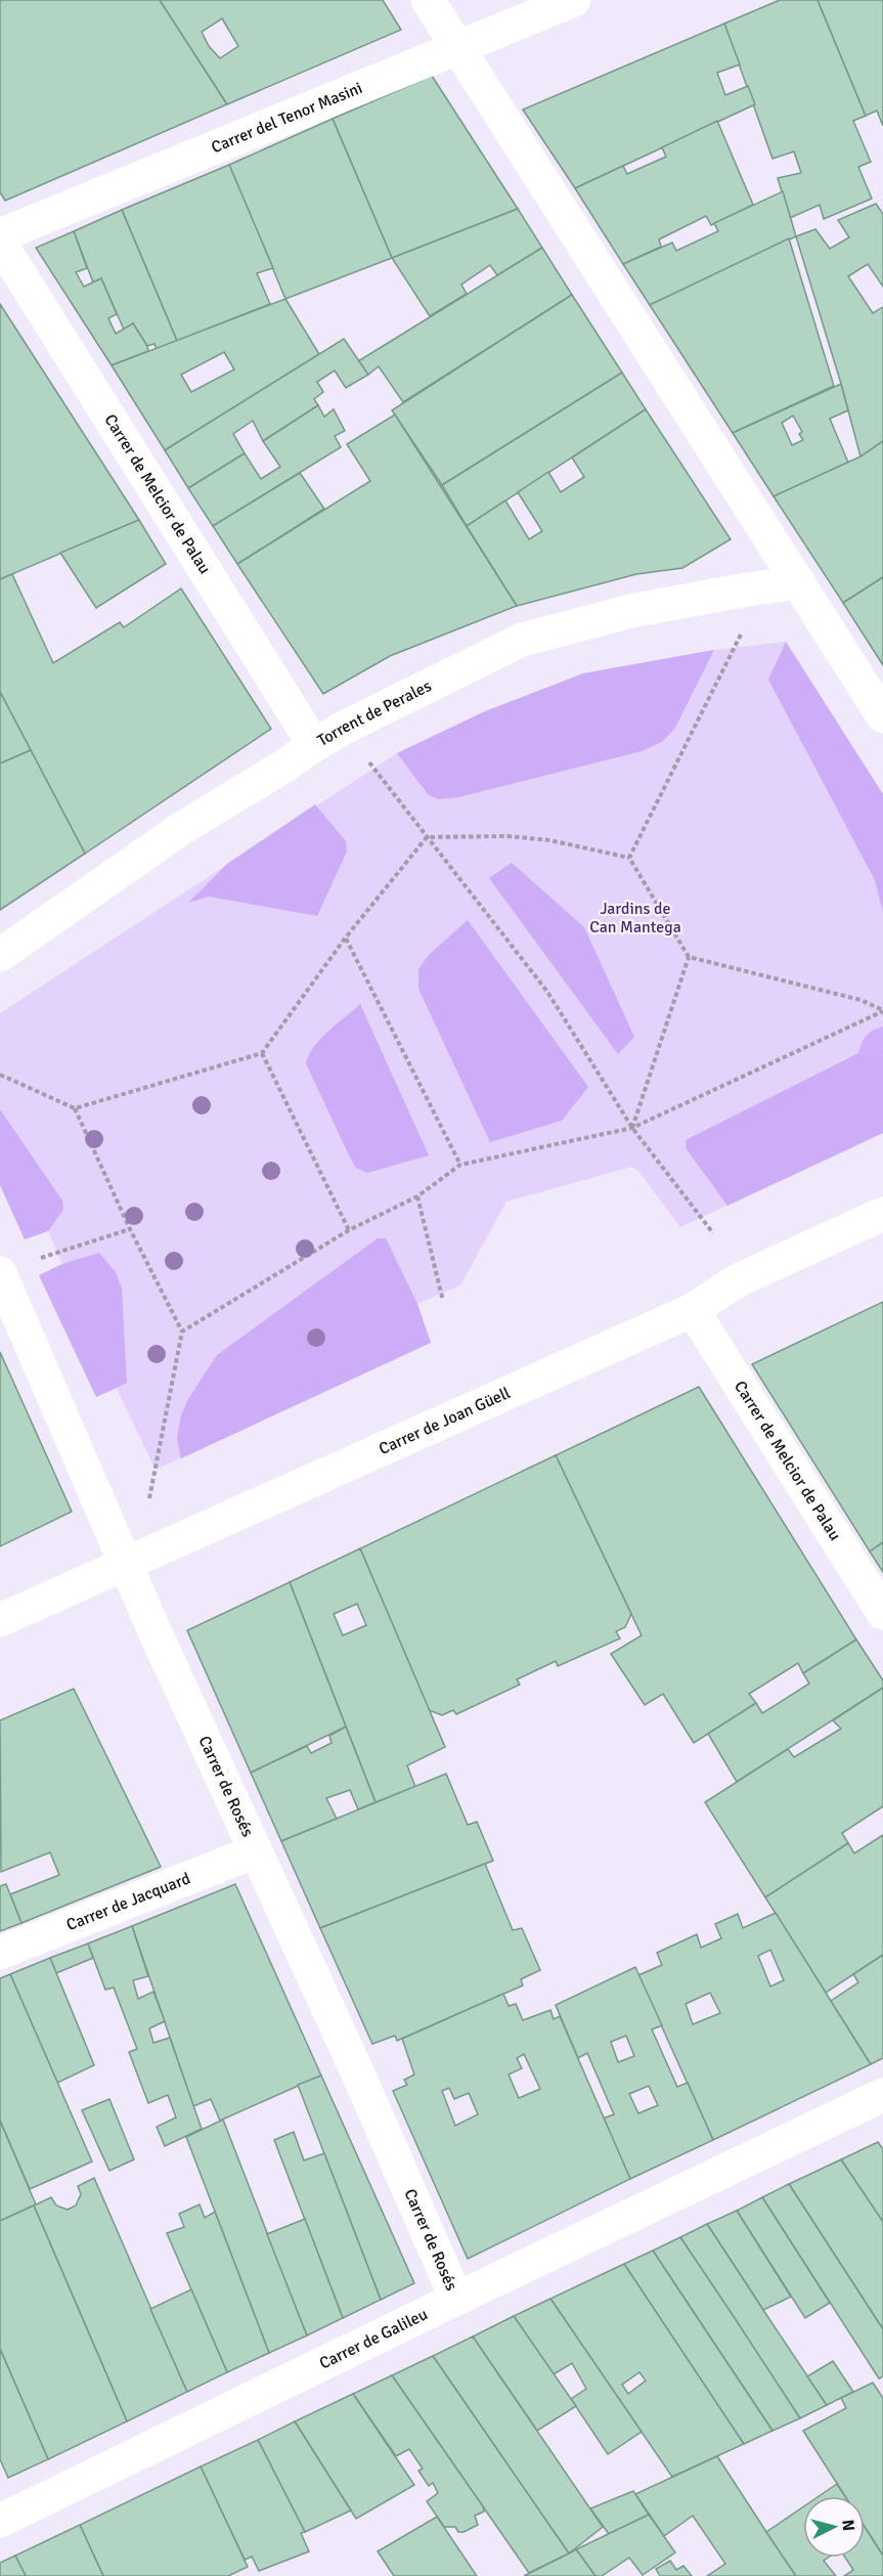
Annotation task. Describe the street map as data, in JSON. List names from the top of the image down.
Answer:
{
  "streets": {
    "street": [
      "Carrer del Tenor Masini",
      "Carrer de Melcior de Palau",
      "Torrent de Perales",
      "Carrer de Joan Güell",
      "Carrer de Rosés",
      "Carrer de Jacquard",
      "Carrer de Galileu"
    ]
  },
  "crossings": [
    ["Carrer de Melcior de Palau", "Torrent de Perales"],
    ["Carrer de Melcior de Palau", "Carrer de Joan Güell"],
    ["Carrer de Joan Güell", "Carrer de Rosés"],
    ["Carrer de Rosés", "Carrer de Jacquard"],
    ["Carrer de Rosés", "Carrer de Galileu"]
  ],
  "parks": ["Jardins de Can Mantega"],
  "north": "right"
}
